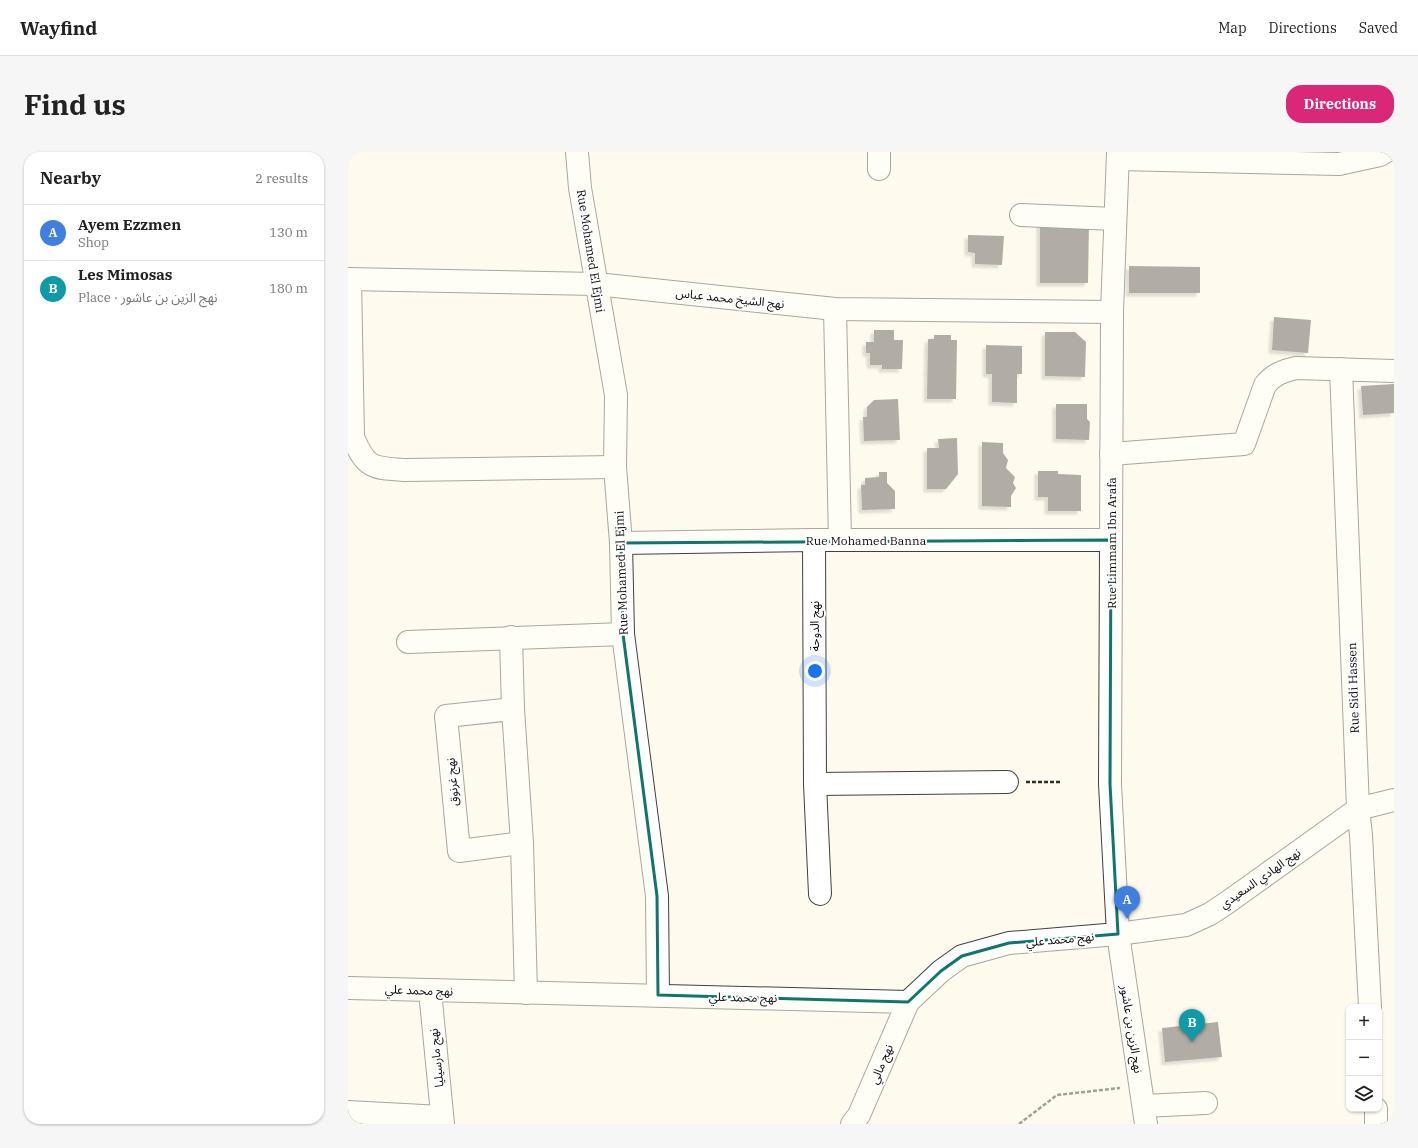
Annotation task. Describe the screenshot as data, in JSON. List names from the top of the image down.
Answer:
{
  "streets": {
    "street": [
      "Rue Mohamed El Ejmi",
      "نهج الشيخ محمد عباس",
      "Rue Mohamed Banna",
      "Rue Limmam Ibn Arafa",
      "نهج الدوحة",
      "Rue Sidi Hassen",
      "نهج غرنوق",
      "نهج الهادي السعيدي",
      "نهج محمد علي",
      "نهج الزين بن عاشور",
      "نهج مارسيليا",
      "نهج مالي"
    ]
  },
  "crossings": [
    ["Rue Mohamed El Ejmi", "نهج الشيخ محمد عباس"],
    ["Rue Mohamed El Ejmi", "Rue Mohamed Banna"],
    ["Rue Mohamed El Ejmi", "نهج محمد علي"],
    ["نهج الشيخ محمد عباس", "Rue Limmam Ibn Arafa"],
    ["Rue Mohamed Banna", "Rue Limmam Ibn Arafa"],
    ["Rue Mohamed Banna", "نهج الدوحة"],
    ["Rue Limmam Ibn Arafa", "نهج الهادي السعيدي"],
    ["Rue Limmam Ibn Arafa", "نهج محمد علي"],
    ["Rue Limmam Ibn Arafa", "نهج الزين بن عاشور"],
    ["Rue Sidi Hassen", "نهج الهادي السعيدي"],
    ["نهج الهادي السعيدي", "نهج محمد علي"],
    ["نهج الهادي السعيدي", "نهج الزين بن عاشور"],
    ["نهج محمد علي", "نهج الزين بن عاشور"],
    ["نهج محمد علي", "نهج مارسيليا"],
    ["نهج محمد علي", "نهج مالي"]
  ],
  "page": {
    "header": "Wayfind",
    "nav": ["Map", "Directions", "Saved"],
    "buttons": "Directions",
    "title": "Find us",
    "heading": ["Nearby", "2 results"],
    "list": [
      {
        "mark": "A",
        "name": "Ayem Ezzmen",
        "note": "Shop",
        "value": "130 m"
      },
      {
        "mark": "B",
        "name": "Les Mimosas",
        "note": "Place · نهج الزين بن عاشور",
        "value": "180 m"
      }
    ],
    "pins": ["A", "B"],
    "map_buttons": ["+", "−"]
  }
}
